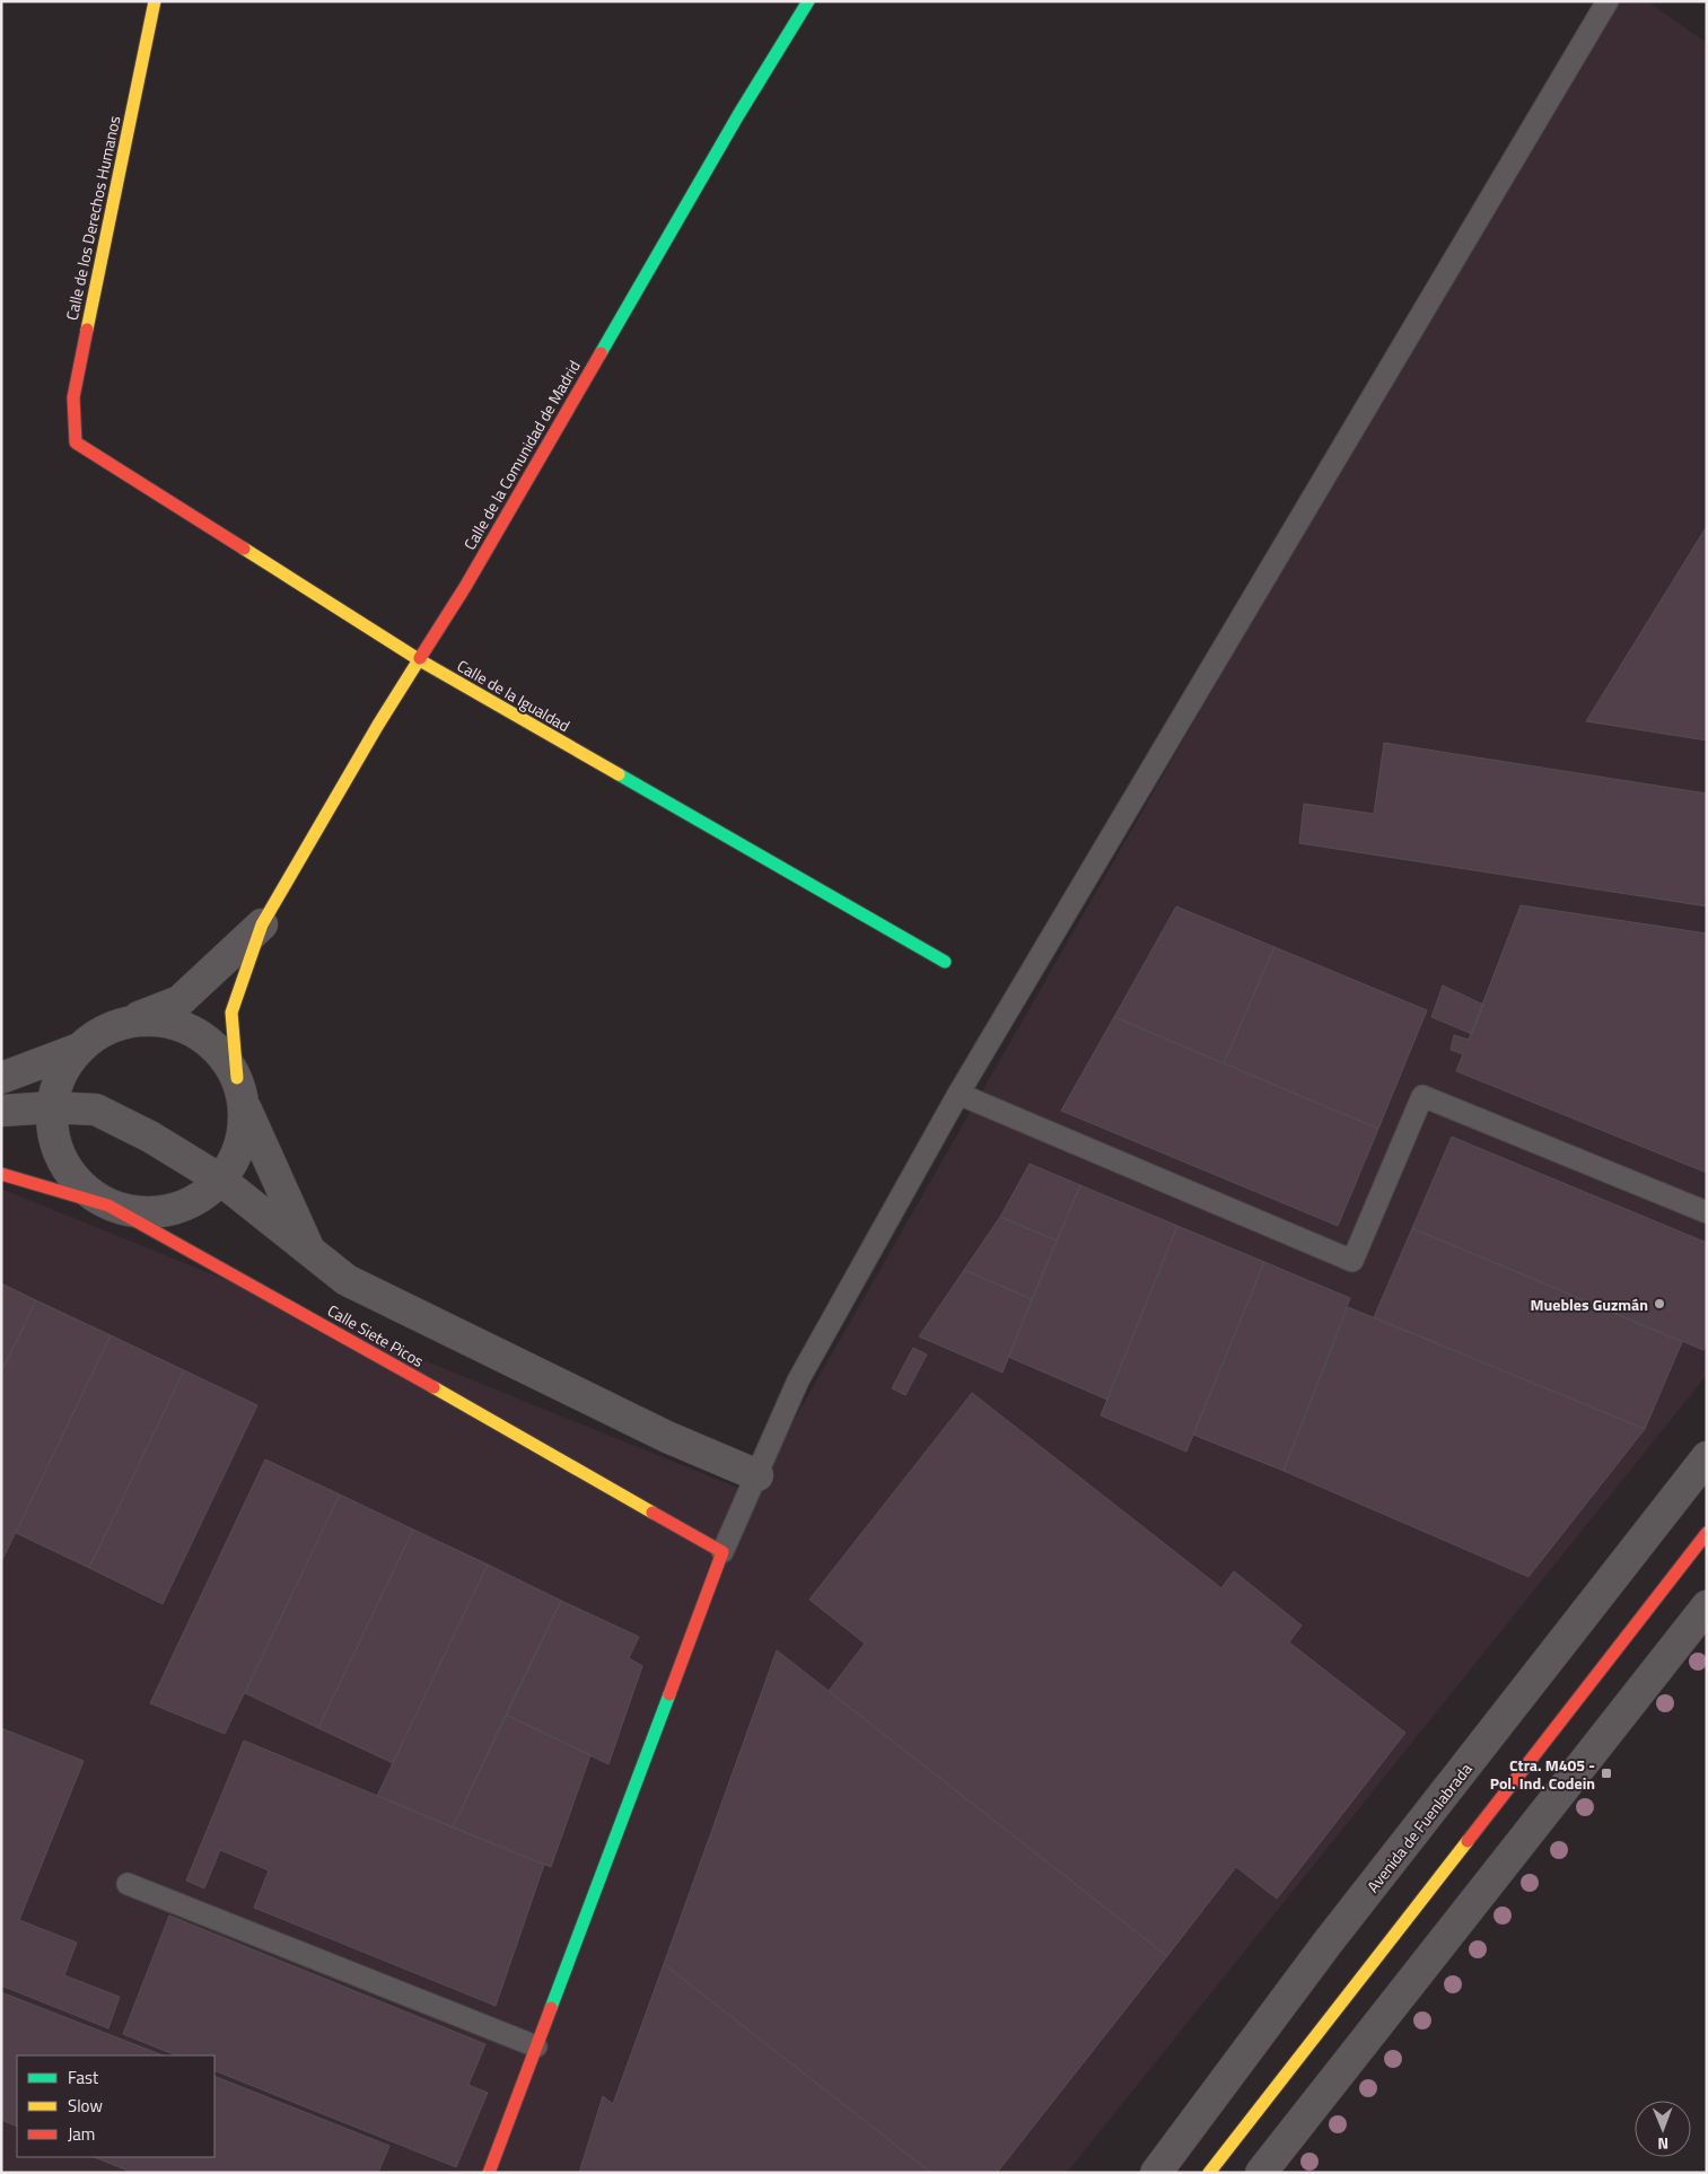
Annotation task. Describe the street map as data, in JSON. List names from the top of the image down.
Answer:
{
  "streets": {
    "street": [
      "Calle de los Derechos Humanos",
      "Calle de la Comunidad de Madrid",
      "Calle de la Igualdad",
      "Calle Siete Picos",
      "Avenida de Fuenlabrada"
    ]
  },
  "crossings": [
    ["Calle de los Derechos Humanos", "Calle de la Igualdad"],
    ["Calle de la Comunidad de Madrid", "Calle de la Igualdad"]
  ],
  "places": {
    "other": ["Muebles Guzmán"],
    "transit": ["Ctra. M405 - Pol. Ind. Codein"]
  },
  "legend": ["Fast", "Slow", "Jam"],
  "north": "bottom"
}
